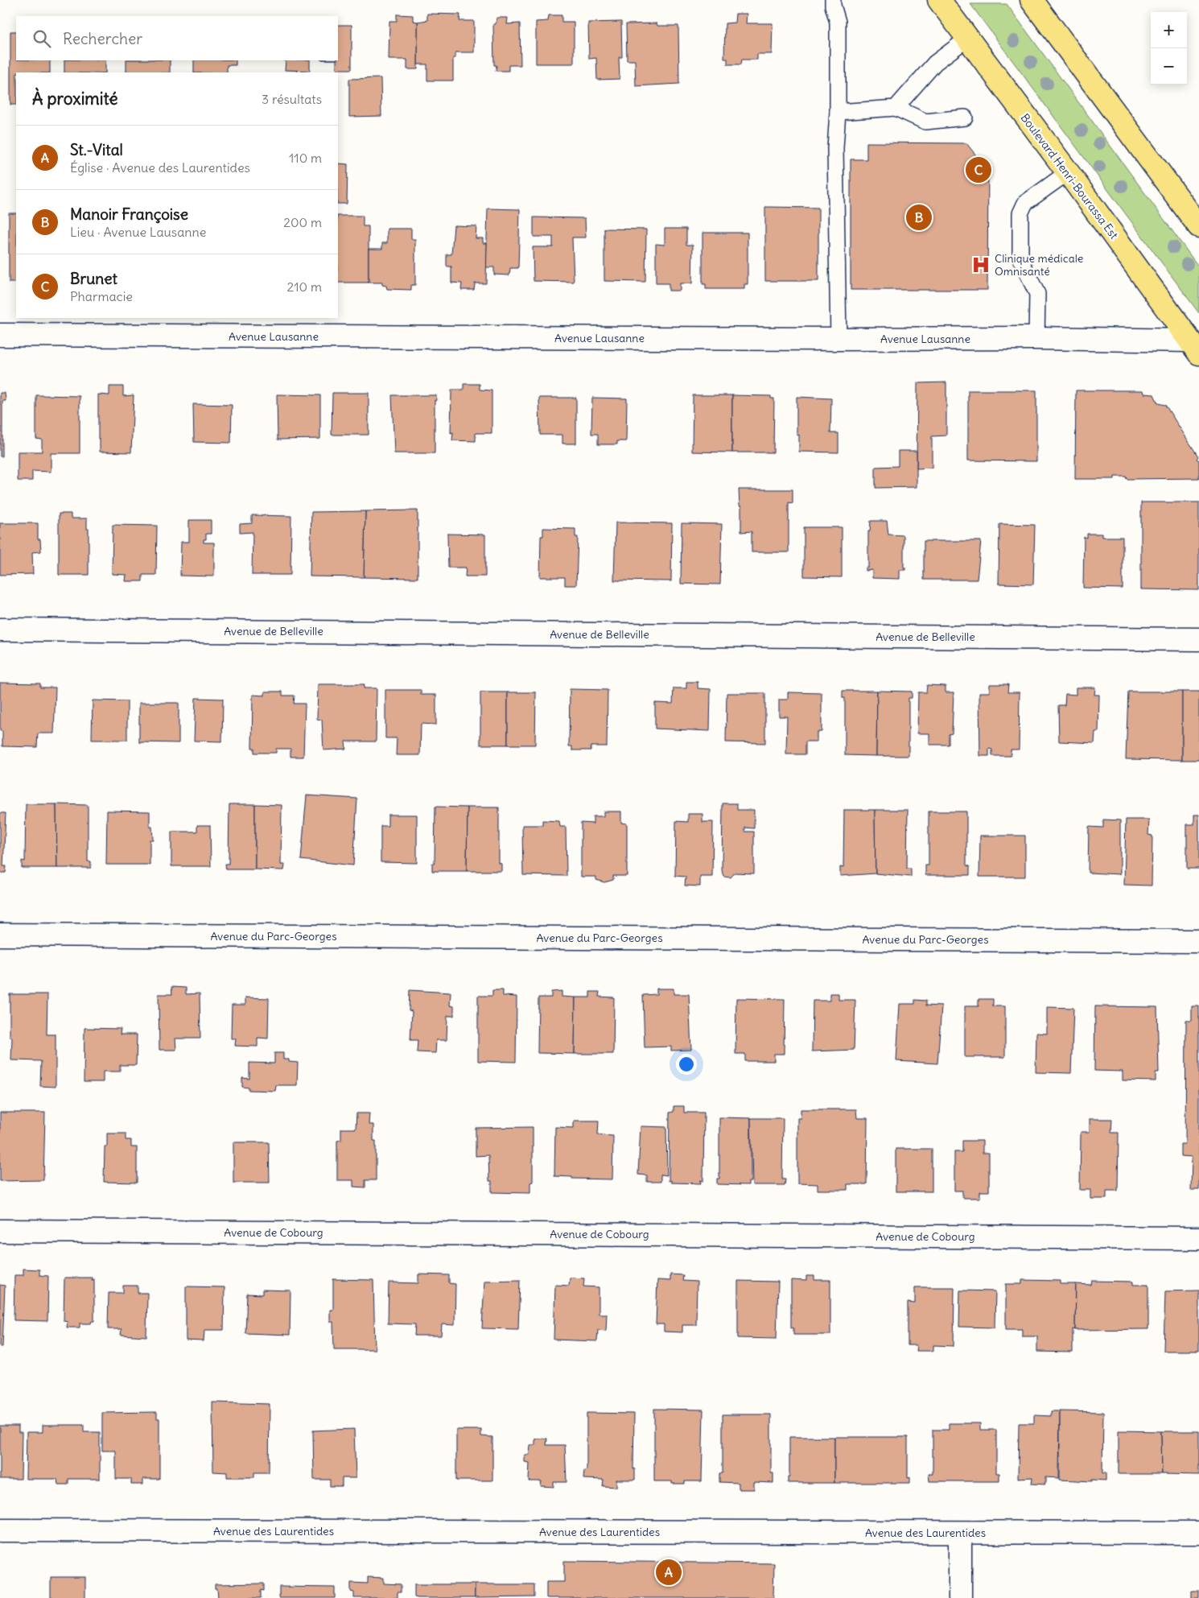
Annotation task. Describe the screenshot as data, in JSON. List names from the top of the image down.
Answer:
{
  "streets": {
    "main road": ["Boulevard Henri-Bourassa Est"],
    "street": [
      "Avenue Lausanne",
      "Avenue de Belleville",
      "Avenue du Parc-Georges",
      "Avenue de Cobourg",
      "Avenue des Laurentides"
    ]
  },
  "crossings": [
    ["Boulevard Henri-Bourassa Est", "Avenue Lausanne"]
  ],
  "places": {
    "hospital": ["Clinique médicale Omnisanté"]
  },
  "page": {
    "map_buttons": ["+", "−"],
    "search": "Rechercher",
    "heading": ["À proximité", "3 résultats"],
    "list": [
      {
        "mark": "A",
        "name": "St.-Vital",
        "note": "Église · Avenue des Laurentides",
        "value": "110 m"
      },
      {
        "mark": "B",
        "name": "Manoir Françoise",
        "note": "Lieu · Avenue Lausanne",
        "value": "200 m"
      },
      {
        "mark": "C",
        "name": "Brunet",
        "note": "Pharmacie",
        "value": "210 m"
      }
    ],
    "pins": ["C", "B", "A"]
  }
}
